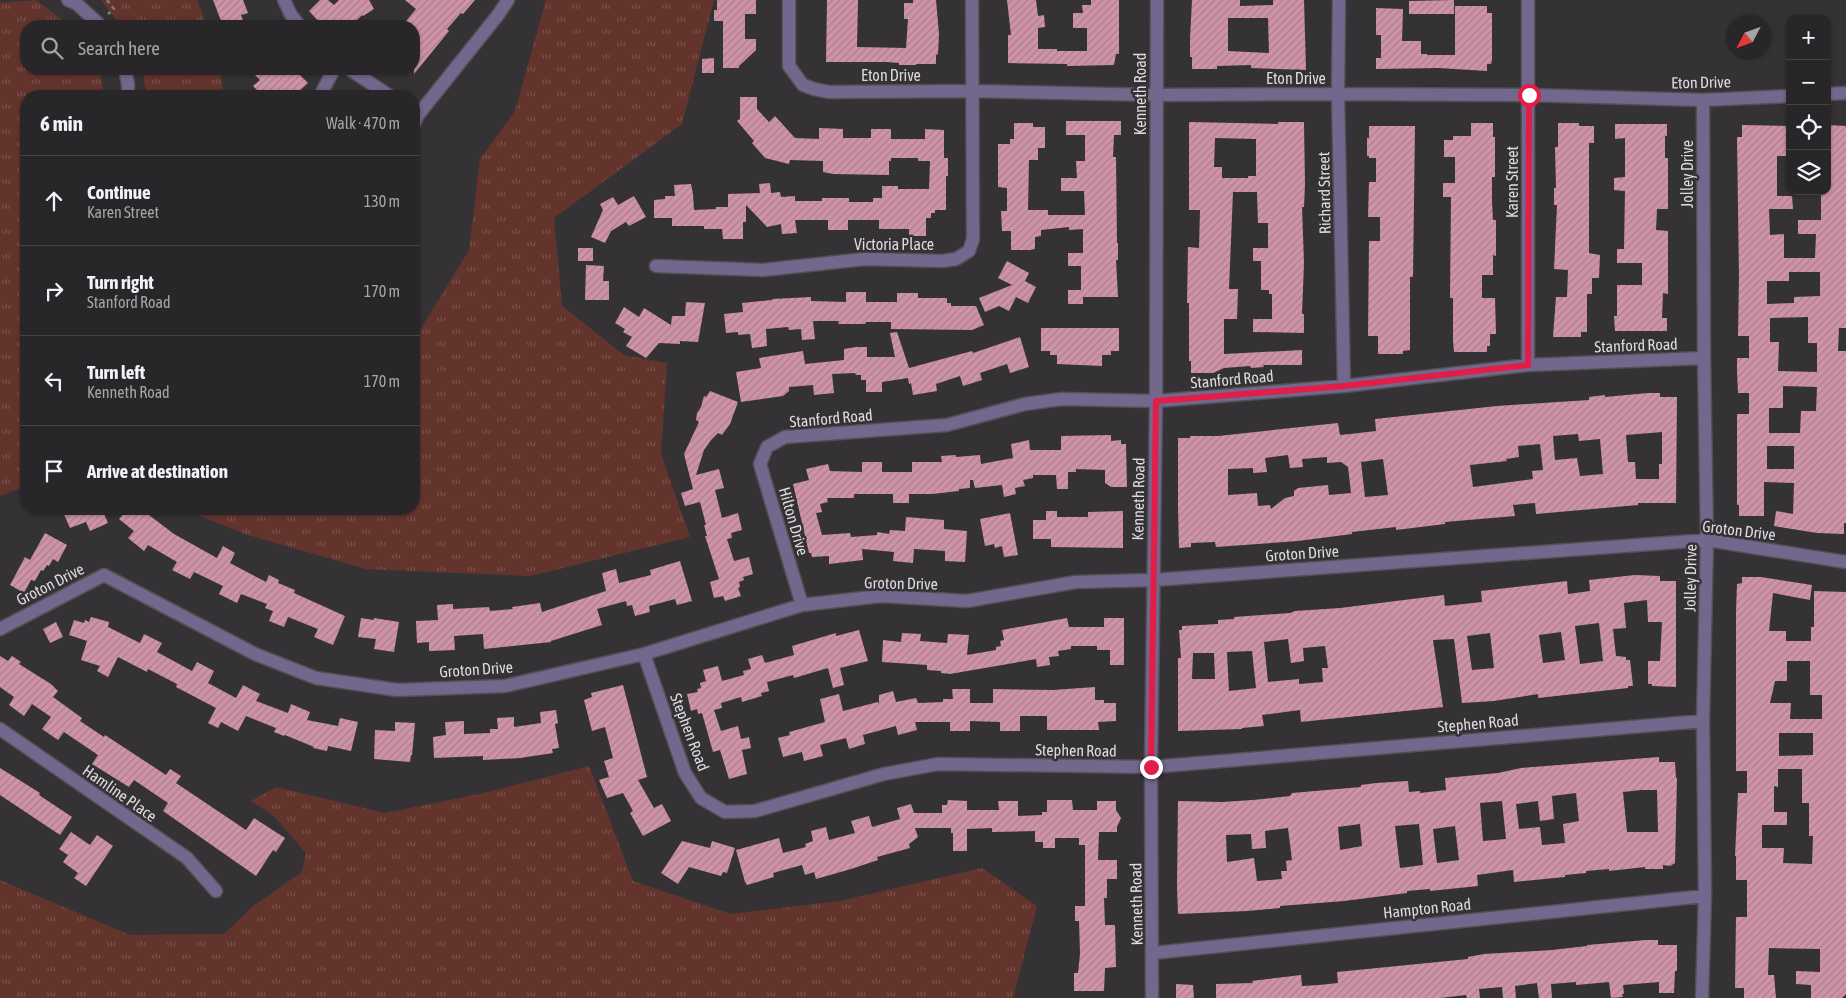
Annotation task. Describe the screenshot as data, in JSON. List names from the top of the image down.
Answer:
{
  "streets": {
    "street": [
      "Eton Drive",
      "Kenneth Road",
      "Jolley Drive",
      "Karen Street",
      "Richard Street",
      "Victoria Place",
      "Stanford Road",
      "Hilton Drive",
      "Groton Drive",
      "Stephen Road",
      "Hamline Place",
      "Hampton Road"
    ]
  },
  "crossings": [
    ["Eton Drive", "Kenneth Road"],
    ["Eton Drive", "Jolley Drive"],
    ["Eton Drive", "Karen Street"],
    ["Eton Drive", "Richard Street"],
    ["Eton Drive", "Victoria Place"],
    ["Kenneth Road", "Stanford Road"],
    ["Kenneth Road", "Groton Drive"],
    ["Kenneth Road", "Stephen Road"],
    ["Kenneth Road", "Hampton Road"],
    ["Jolley Drive", "Stanford Road"],
    ["Jolley Drive", "Groton Drive"],
    ["Jolley Drive", "Stephen Road"],
    ["Jolley Drive", "Hampton Road"],
    ["Karen Street", "Stanford Road"],
    ["Richard Street", "Stanford Road"],
    ["Stanford Road", "Hilton Drive"],
    ["Hilton Drive", "Groton Drive"],
    ["Groton Drive", "Stephen Road"]
  ],
  "north": "bottom left",
  "page": {
    "map_buttons": ["+", "−"],
    "search": "Search here",
    "heading": ["6 min", "Walk · 470 m"],
    "list": [
      ["Continue", "Karen Street", "130 m"],
      ["Turn right", "Stanford Road", "170 m"],
      ["Turn left", "Kenneth Road", "170 m"],
      "Arrive at destination"
    ]
  }
}
